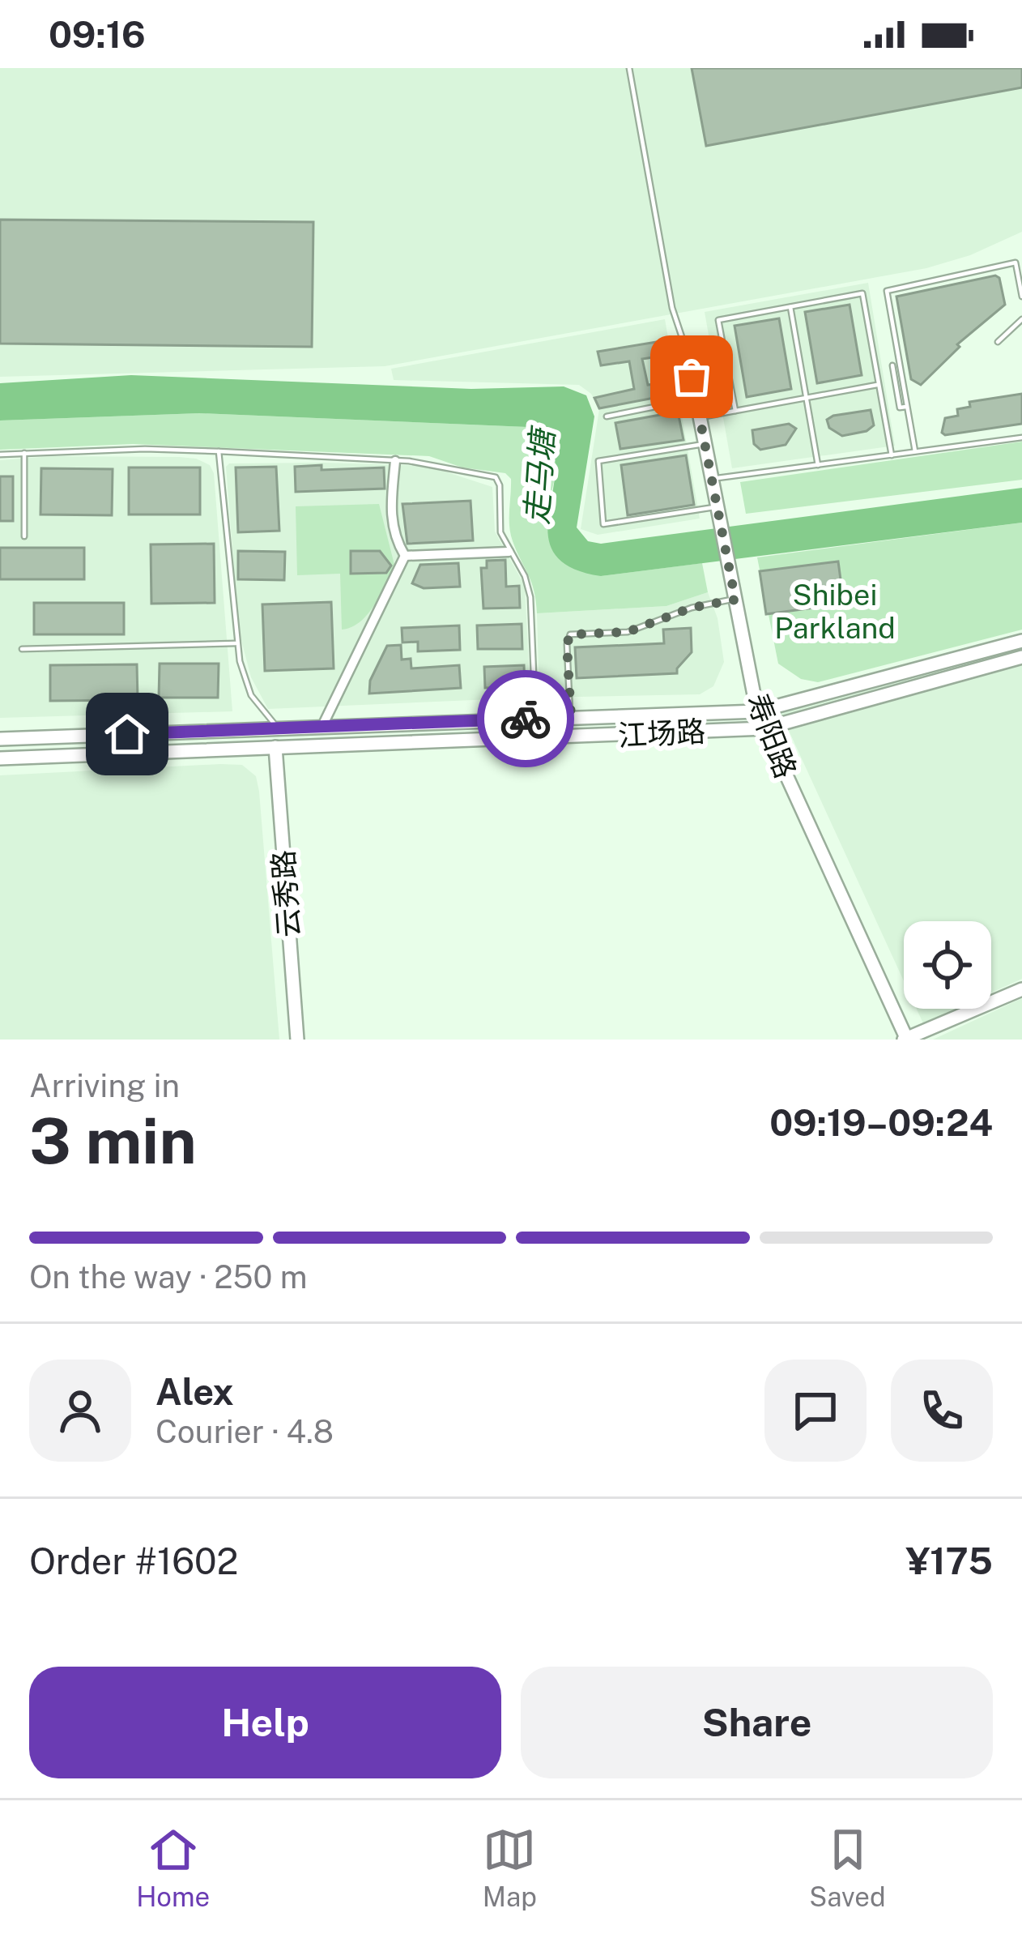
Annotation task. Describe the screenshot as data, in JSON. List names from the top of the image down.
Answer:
{
  "streets": {
    "main road": ["江场路", "寿阳路", "云秀路"]
  },
  "crossings": [
    ["江场路", "寿阳路"],
    ["江场路", "云秀路"]
  ],
  "water": ["走马塘"],
  "parks": ["Shibei Parkland"],
  "page": {
    "status": "09:16",
    "heading": ["3 min", "Arriving in", "09:19–09:24"],
    "panel": [
      "Alex",
      "Courier · 4.8",
      "Order #1602",
      "¥175"
    ],
    "bar": "On the way · 250 m",
    "buttons": ["Help", "Share"],
    "tabs": ["Home", "Map", "Saved"]
  }
}
